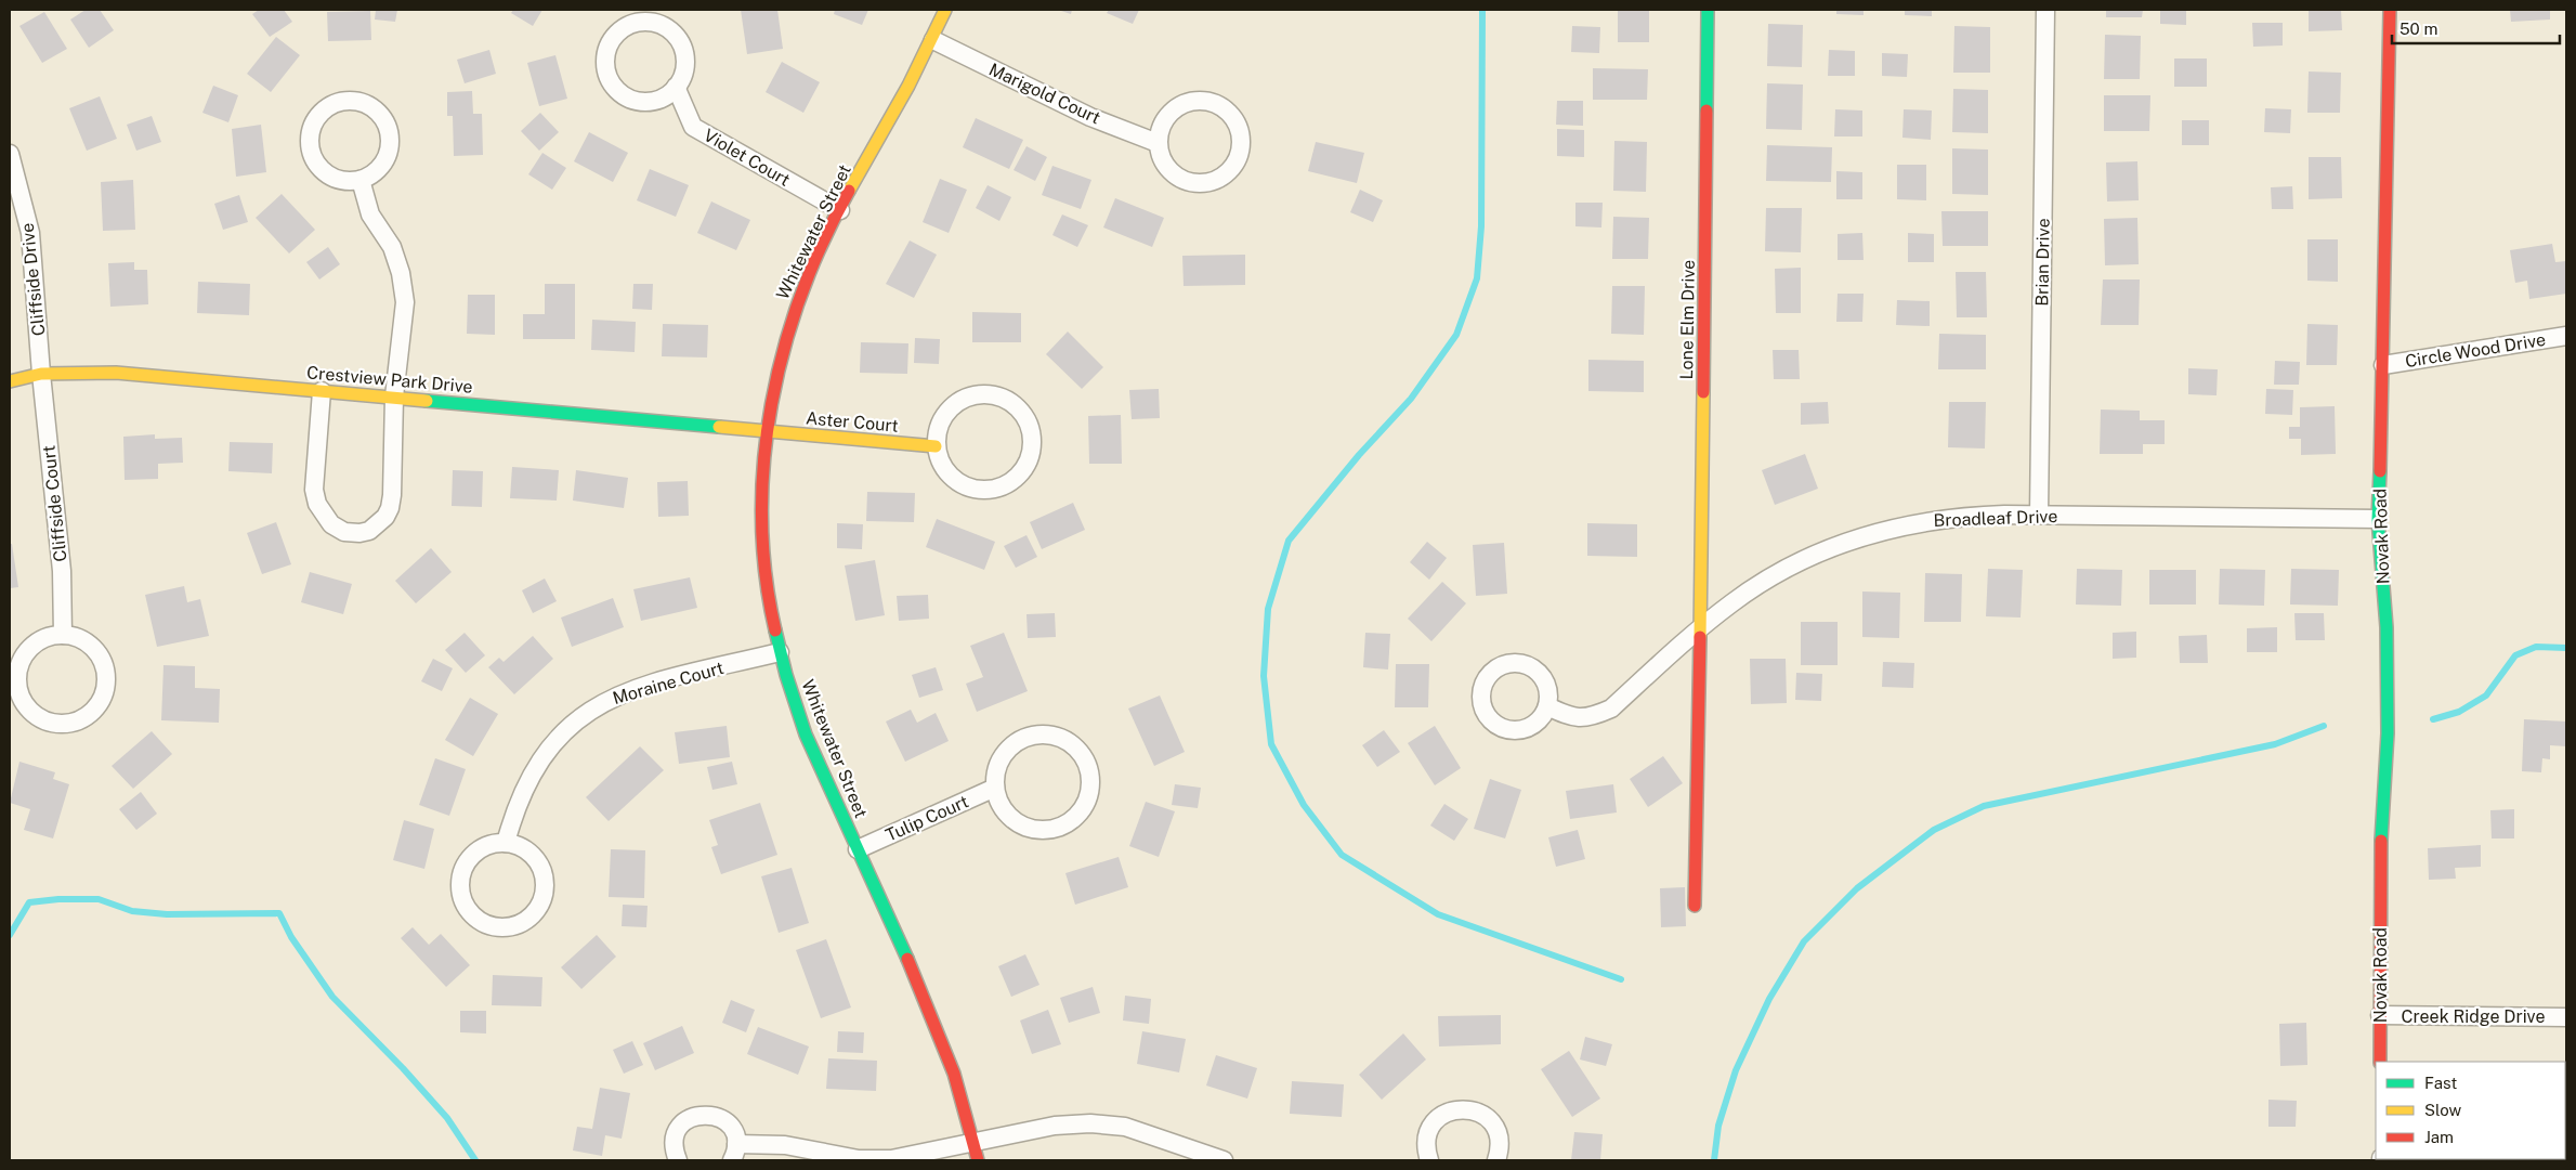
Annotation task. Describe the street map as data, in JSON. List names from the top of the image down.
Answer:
{
  "streets": {
    "street": [
      "Marigold Court",
      "Violet Court",
      "Whitewater Street",
      "Brian Drive",
      "Cliffside Drive",
      "Lone Elm Drive",
      "Circle Wood Drive",
      "Crestview Park Drive",
      "Aster Court",
      "Cliffside Court",
      "Broadleaf Drive",
      "Novak Road",
      "Moraine Court",
      "Tulip Court",
      "Creek Ridge Drive"
    ]
  },
  "crossings": [
    ["Marigold Court", "Whitewater Street"],
    ["Violet Court", "Whitewater Street"],
    ["Whitewater Street", "Crestview Park Drive"],
    ["Whitewater Street", "Aster Court"],
    ["Whitewater Street", "Moraine Court"],
    ["Whitewater Street", "Tulip Court"],
    ["Brian Drive", "Broadleaf Drive"],
    ["Cliffside Drive", "Crestview Park Drive"],
    ["Cliffside Drive", "Cliffside Court"],
    ["Lone Elm Drive", "Broadleaf Drive"],
    ["Circle Wood Drive", "Novak Road"],
    ["Crestview Park Drive", "Aster Court"],
    ["Crestview Park Drive", "Cliffside Court"],
    ["Broadleaf Drive", "Novak Road"],
    ["Novak Road", "Creek Ridge Drive"]
  ],
  "legend": ["Fast", "Slow", "Jam"],
  "scale_bar": "50 m"
}
